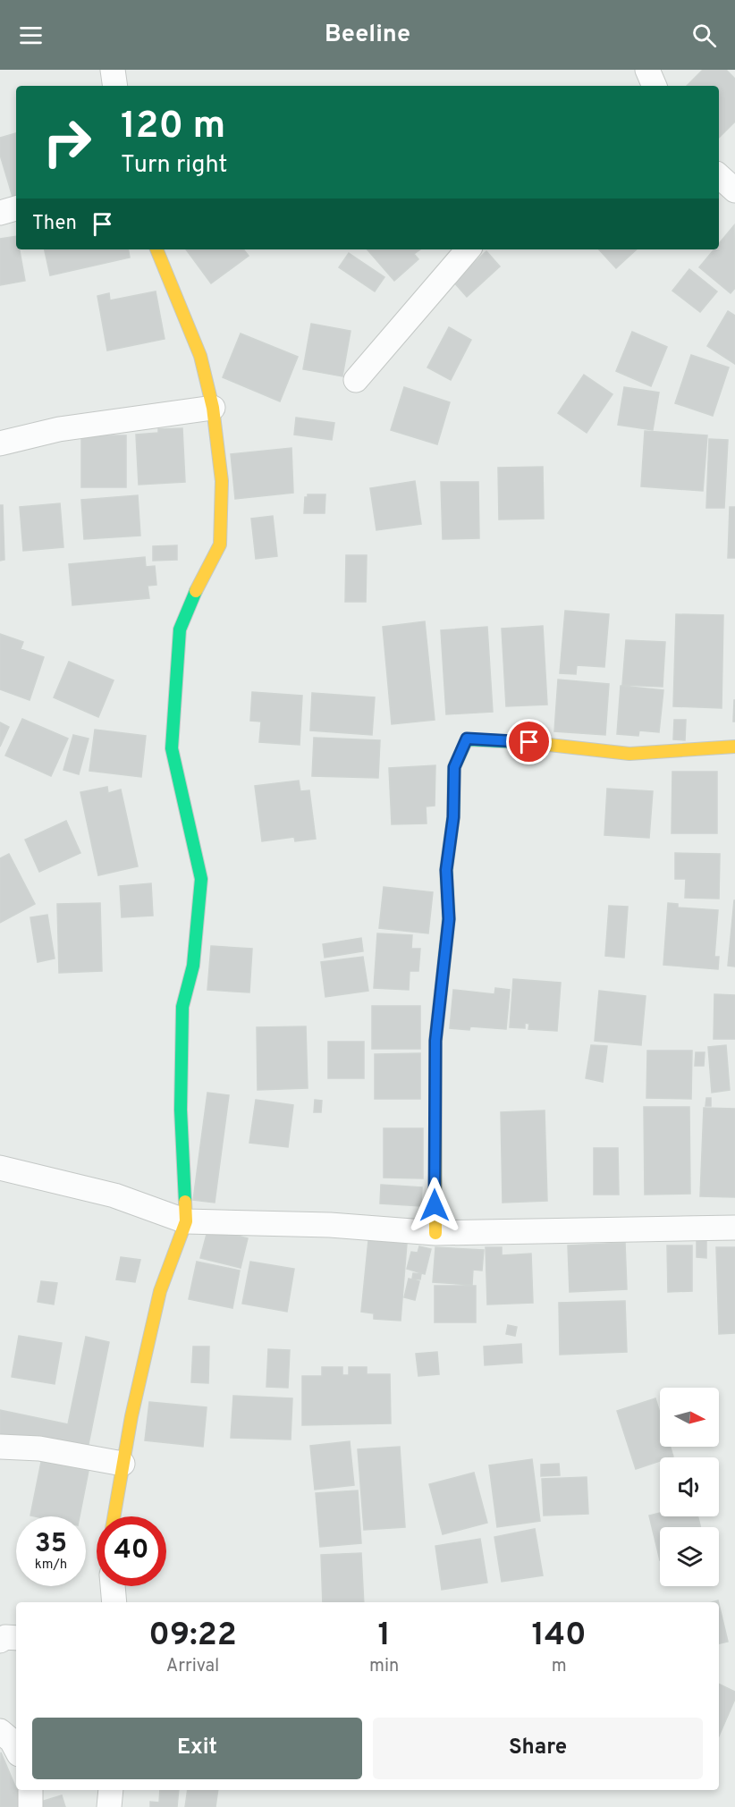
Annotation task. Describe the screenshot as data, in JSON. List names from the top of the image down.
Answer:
{
  "north": "right",
  "page": {
    "header": "Beeline",
    "turn": ["120 m", "Turn right"],
    "then": "Then",
    "speed": "35 km/h",
    "limit": "40",
    "eta": [
      "09:22",
      "Arrival",
      "1",
      "min",
      "140",
      "m"
    ],
    "buttons": ["Exit", "Share"]
  }
}
